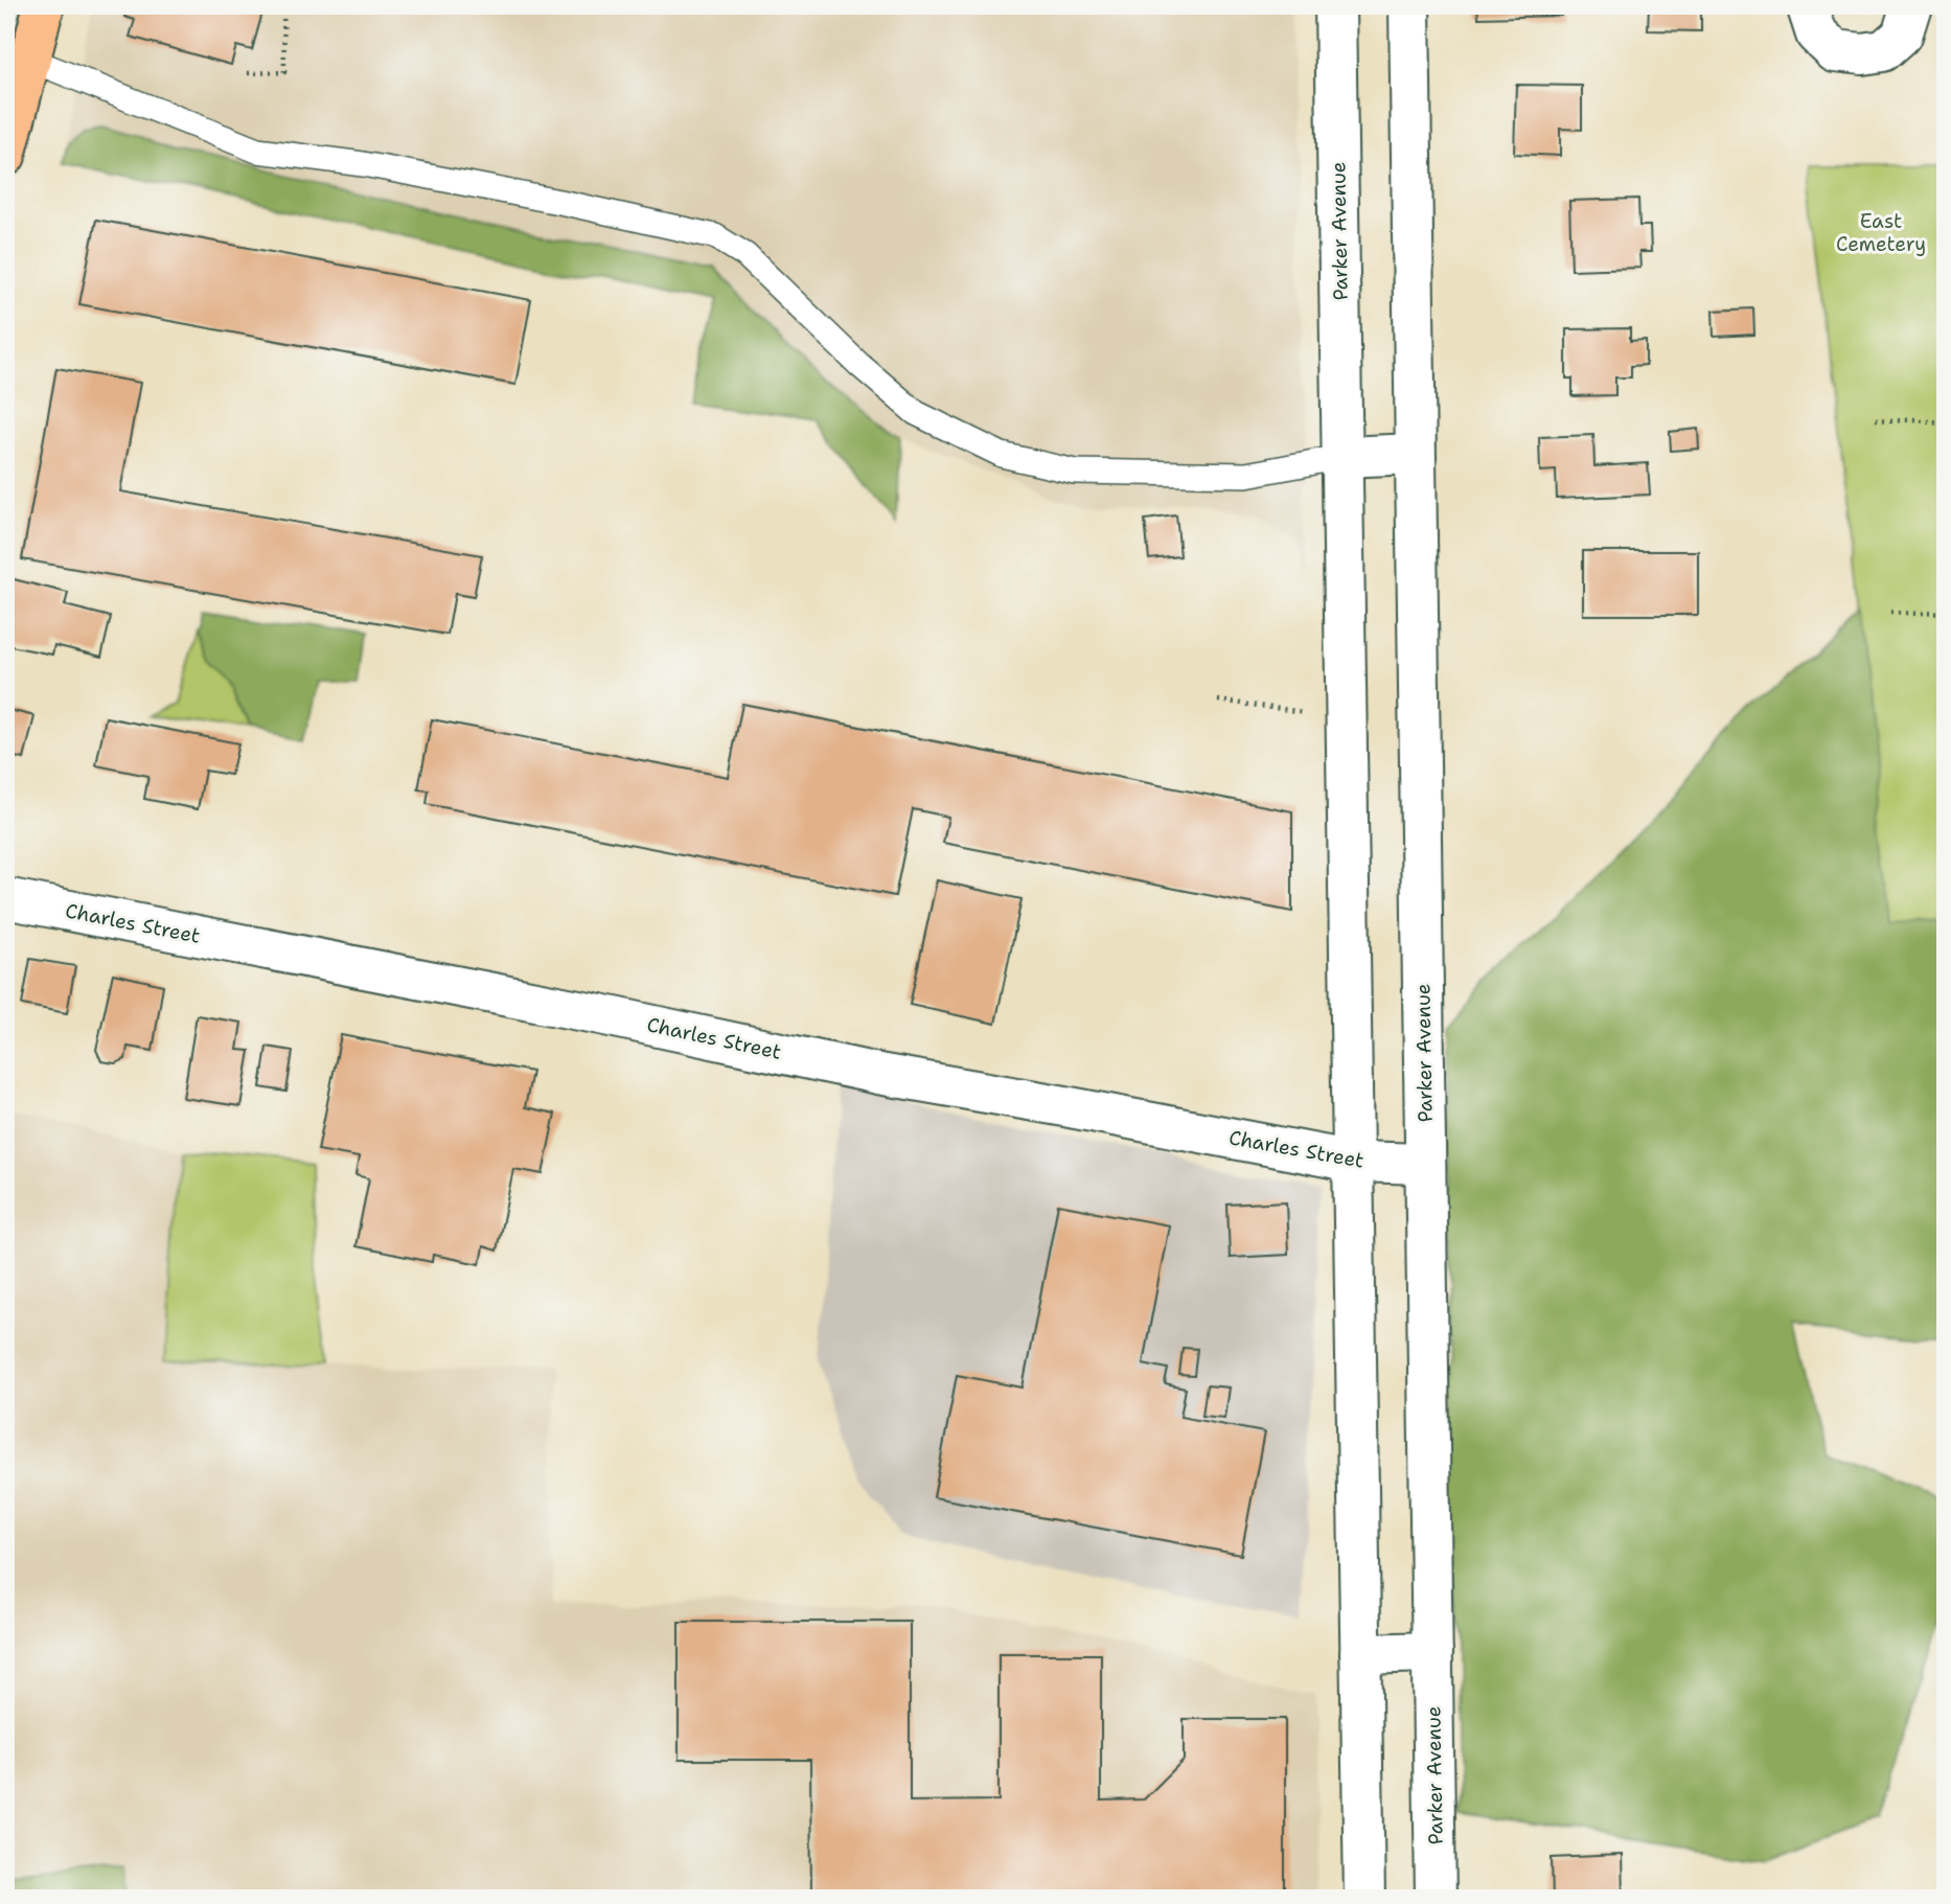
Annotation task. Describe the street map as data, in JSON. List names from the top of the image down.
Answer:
{
  "streets": {
    "street": ["Parker Avenue", "Charles Street"]
  },
  "crossings": [
    ["Parker Avenue", "Charles Street"]
  ],
  "parks": ["East Cemetery"]
}
